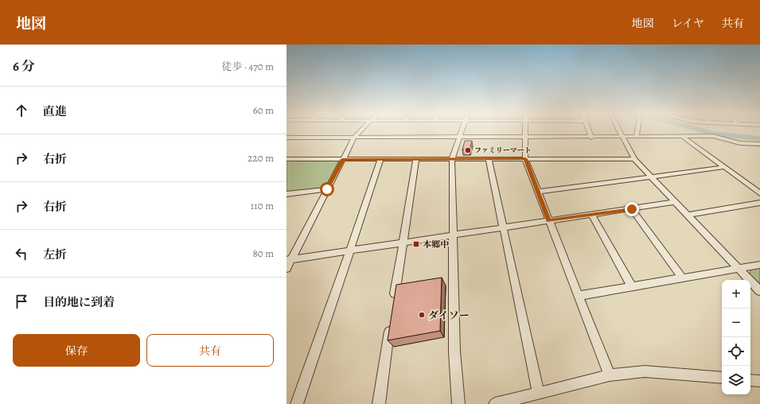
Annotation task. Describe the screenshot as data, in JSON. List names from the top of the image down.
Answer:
{
  "places": {
    "other": ["ファミリーマート", "ダイソー"],
    "transit": ["本郷中"]
  },
  "page": {
    "header": "地図",
    "nav": ["地図", "レイヤ", "共有"],
    "heading": ["6 分", "徒歩 · 470 m"],
    "list": [
      ["直進", "60 m"],
      ["右折", "220 m"],
      ["右折", "110 m"],
      ["左折", "80 m"],
      "目的地に到着"
    ],
    "map_buttons": ["+", "−"],
    "buttons": ["保存", "共有"]
  }
}
